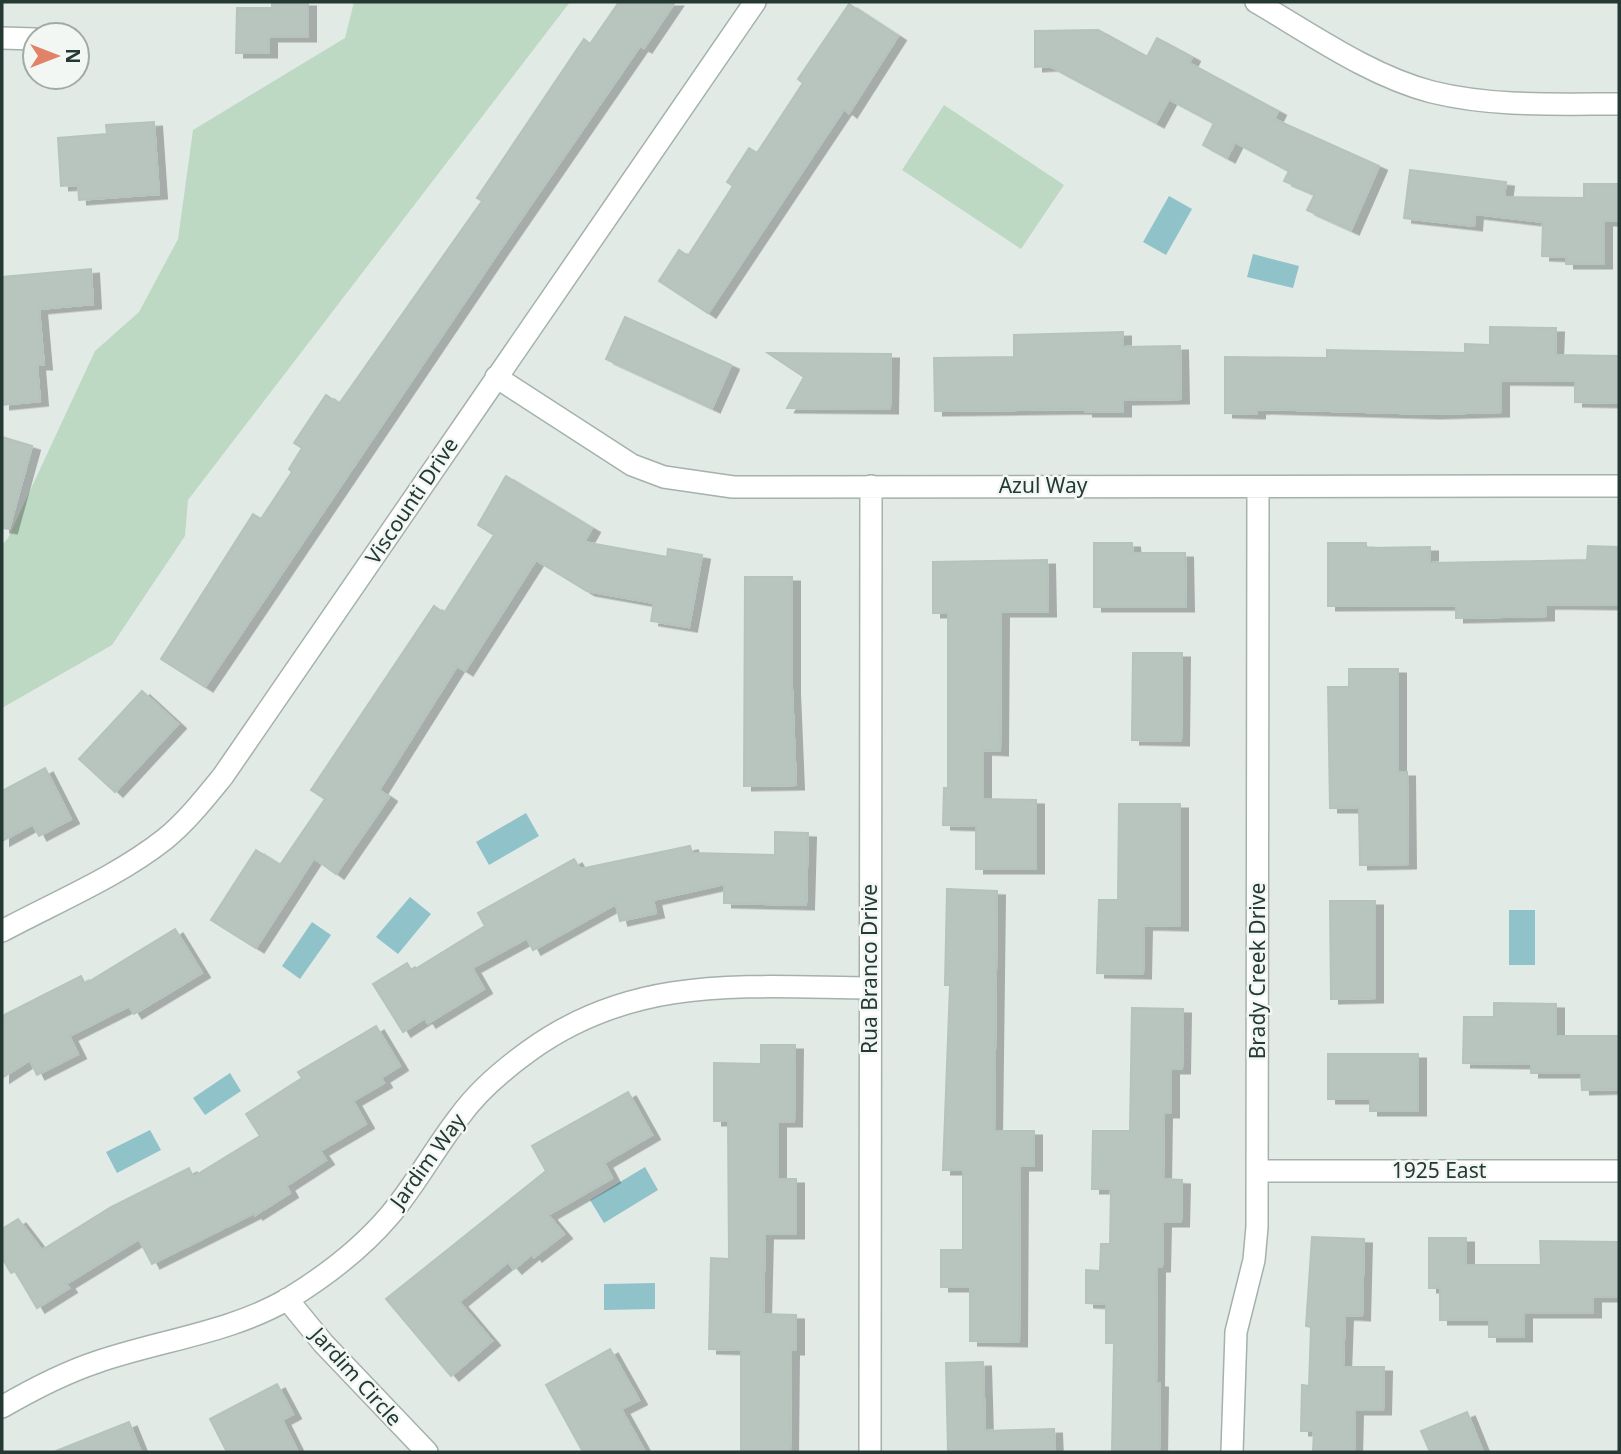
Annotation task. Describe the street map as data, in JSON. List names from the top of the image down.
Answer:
{
  "streets": {
    "street": [
      "Azul Way",
      "Viscounti Drive",
      "Rua Branco Drive",
      "Brady Creek Drive",
      "Jardim Way",
      "1925 East",
      "Jardim Circle"
    ]
  },
  "crossings": [
    ["Azul Way", "Viscounti Drive"],
    ["Azul Way", "Rua Branco Drive"],
    ["Azul Way", "Brady Creek Drive"],
    ["Rua Branco Drive", "Jardim Way"],
    ["Brady Creek Drive", "1925 East"],
    ["Jardim Way", "Jardim Circle"]
  ],
  "north": "right"
}
